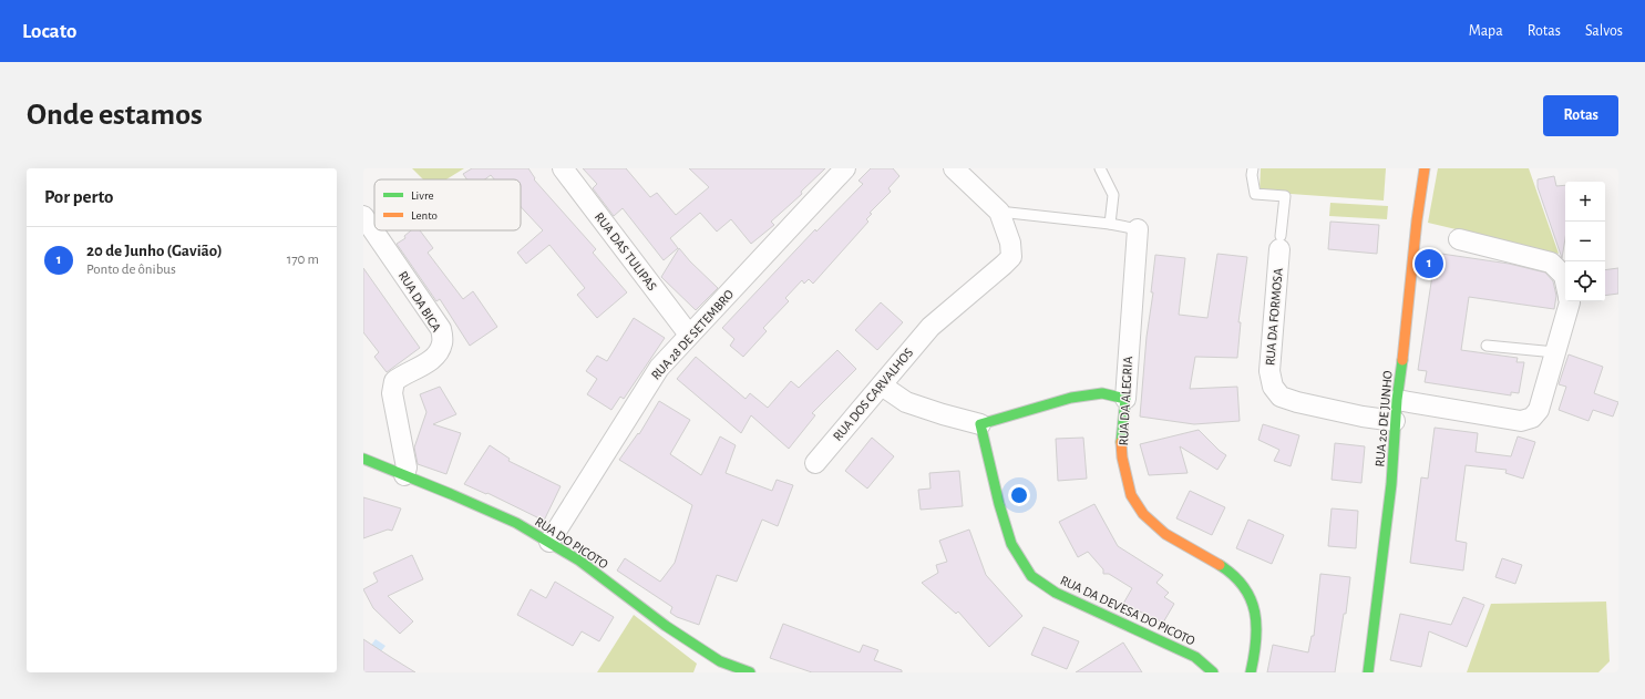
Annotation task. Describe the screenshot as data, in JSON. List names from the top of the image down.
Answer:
{
  "streets": {
    "street": [
      "RUA DAS TULIPAS",
      "RUA DA BICA",
      "RUA DA FORMOSA",
      "RUA 28 DE SETEMBRO",
      "RUA DOS CARVALHOS",
      "RUA DA ALEGRIA",
      "RUA 20 DE JUNHO",
      "RUA DO PICOTO",
      "RUA DA DEVESA DO PICOTO"
    ]
  },
  "crossings": [
    ["RUA DAS TULIPAS", "RUA 28 DE SETEMBRO"],
    ["RUA DA BICA", "RUA DO PICOTO"],
    ["RUA DA FORMOSA", "RUA 20 DE JUNHO"],
    ["RUA 28 DE SETEMBRO", "RUA DO PICOTO"]
  ],
  "legend": ["Livre", "Lento"],
  "page": {
    "header": "Locato",
    "nav": ["Mapa", "Rotas", "Salvos"],
    "buttons": "Rotas",
    "title": "Onde estamos",
    "heading": "Por perto",
    "map_buttons": ["+", "−"],
    "list": [
      {
        "mark": "1",
        "name": "20 de Junho (Gavião)",
        "note": "Ponto de ônibus",
        "value": "170 m"
      }
    ],
    "pins": "1"
  }
}
